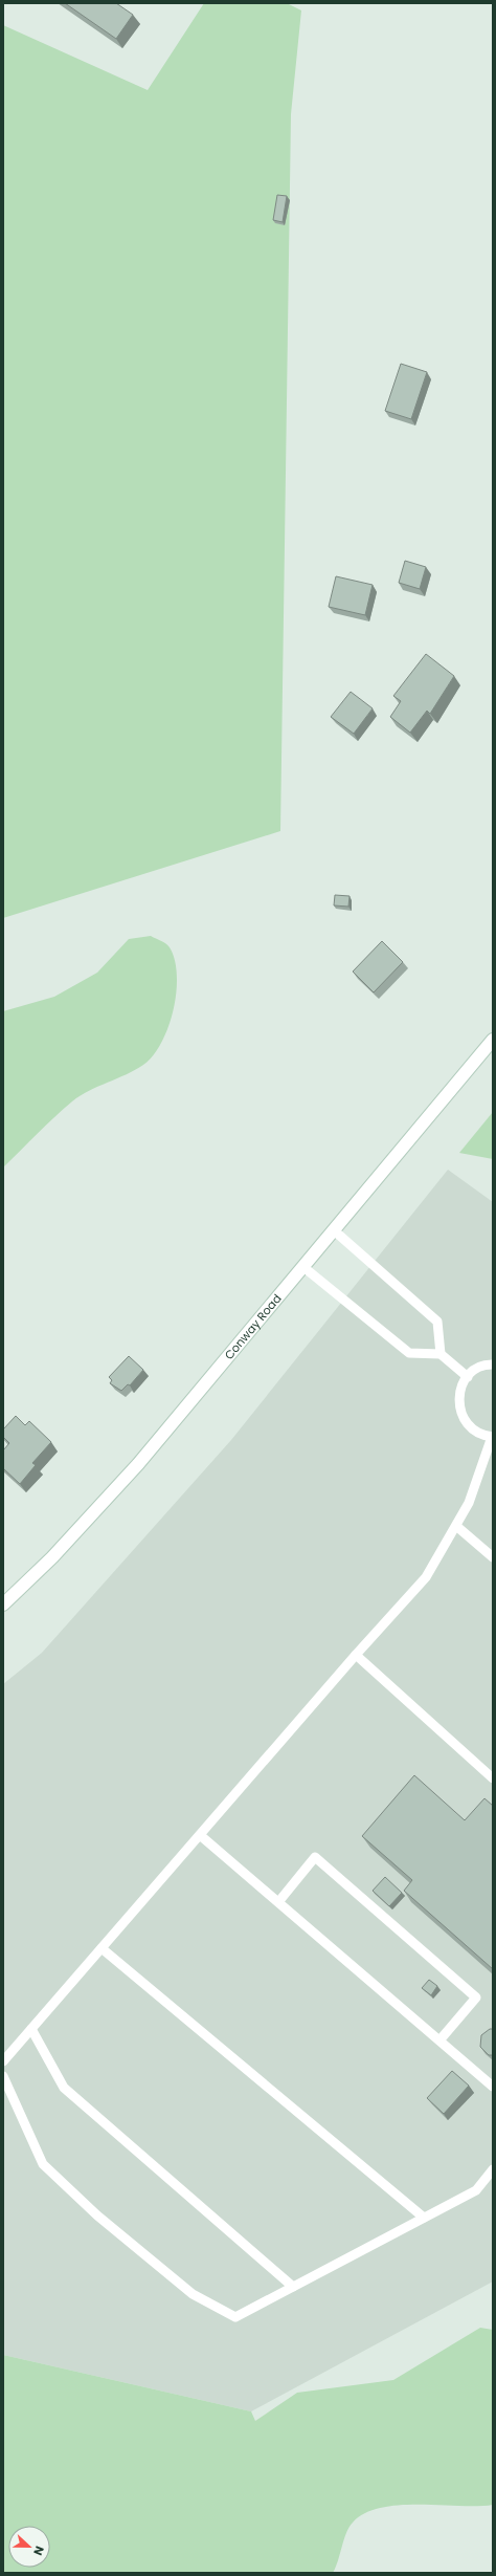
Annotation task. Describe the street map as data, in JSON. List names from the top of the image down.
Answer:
{
  "streets": {
    "street": ["Conway Road"]
  },
  "north": "right"
}
